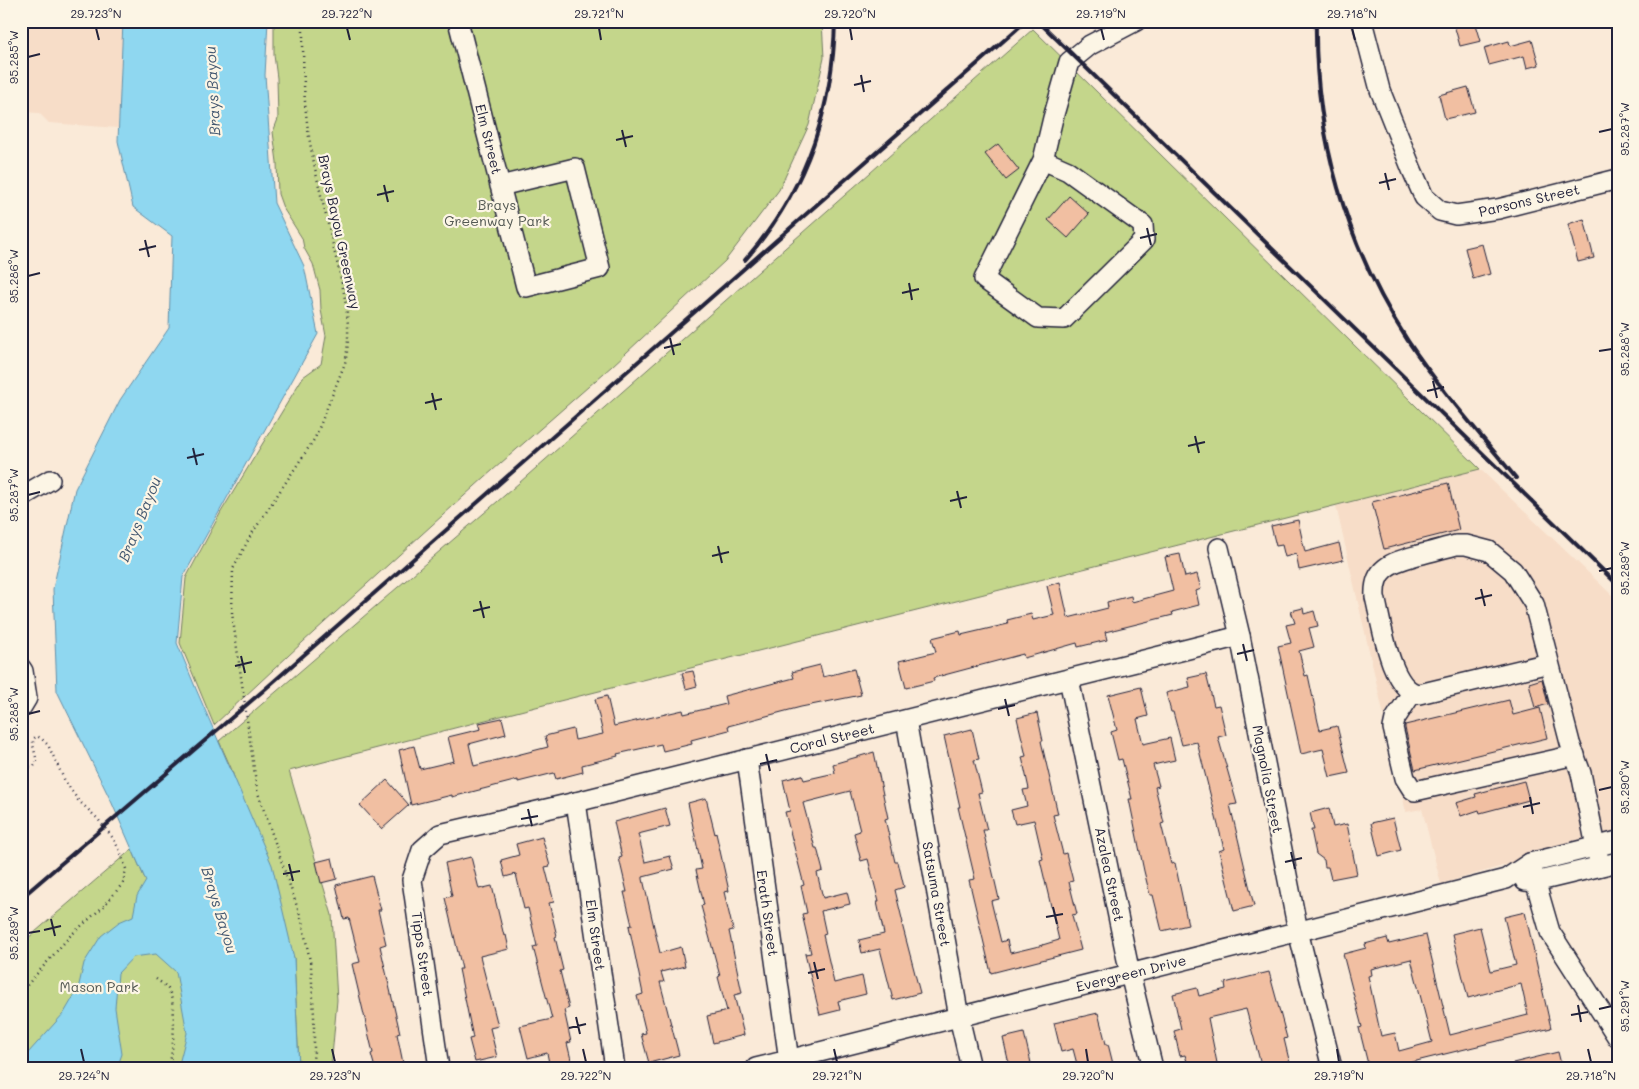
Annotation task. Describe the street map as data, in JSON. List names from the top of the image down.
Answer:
{
  "streets": {
    "street": [
      "Elm Street",
      "Parsons Street",
      "Coral Street",
      "Magnolia Street",
      "Azalea Street",
      "Satsuma Street",
      "Erath Street",
      "Tipps Street",
      "Evergreen Drive"
    ],
    "path": ["Brays Bayou Greenway"]
  },
  "crossings": [
    ["Elm Street", "Coral Street"],
    ["Coral Street", "Magnolia Street"],
    ["Coral Street", "Azalea Street"],
    ["Coral Street", "Satsuma Street"],
    ["Coral Street", "Erath Street"],
    ["Coral Street", "Tipps Street"],
    ["Magnolia Street", "Evergreen Drive"],
    ["Azalea Street", "Evergreen Drive"],
    ["Satsuma Street", "Evergreen Drive"],
    ["Erath Street", "Evergreen Drive"]
  ],
  "water": ["Brays Bayou"],
  "parks": ["Brays Greenway Park", "Mason Park"],
  "coordinates": [
    "29.723°N",
    "29.722°N",
    "29.721°N",
    "29.720°N",
    "29.719°N",
    "29.718°N",
    "95.285°W",
    "95.287°W",
    "95.286°W",
    "95.288°W",
    "95.289°W",
    "95.290°W",
    "95.291°W",
    "29.724°N"
  ]
}
